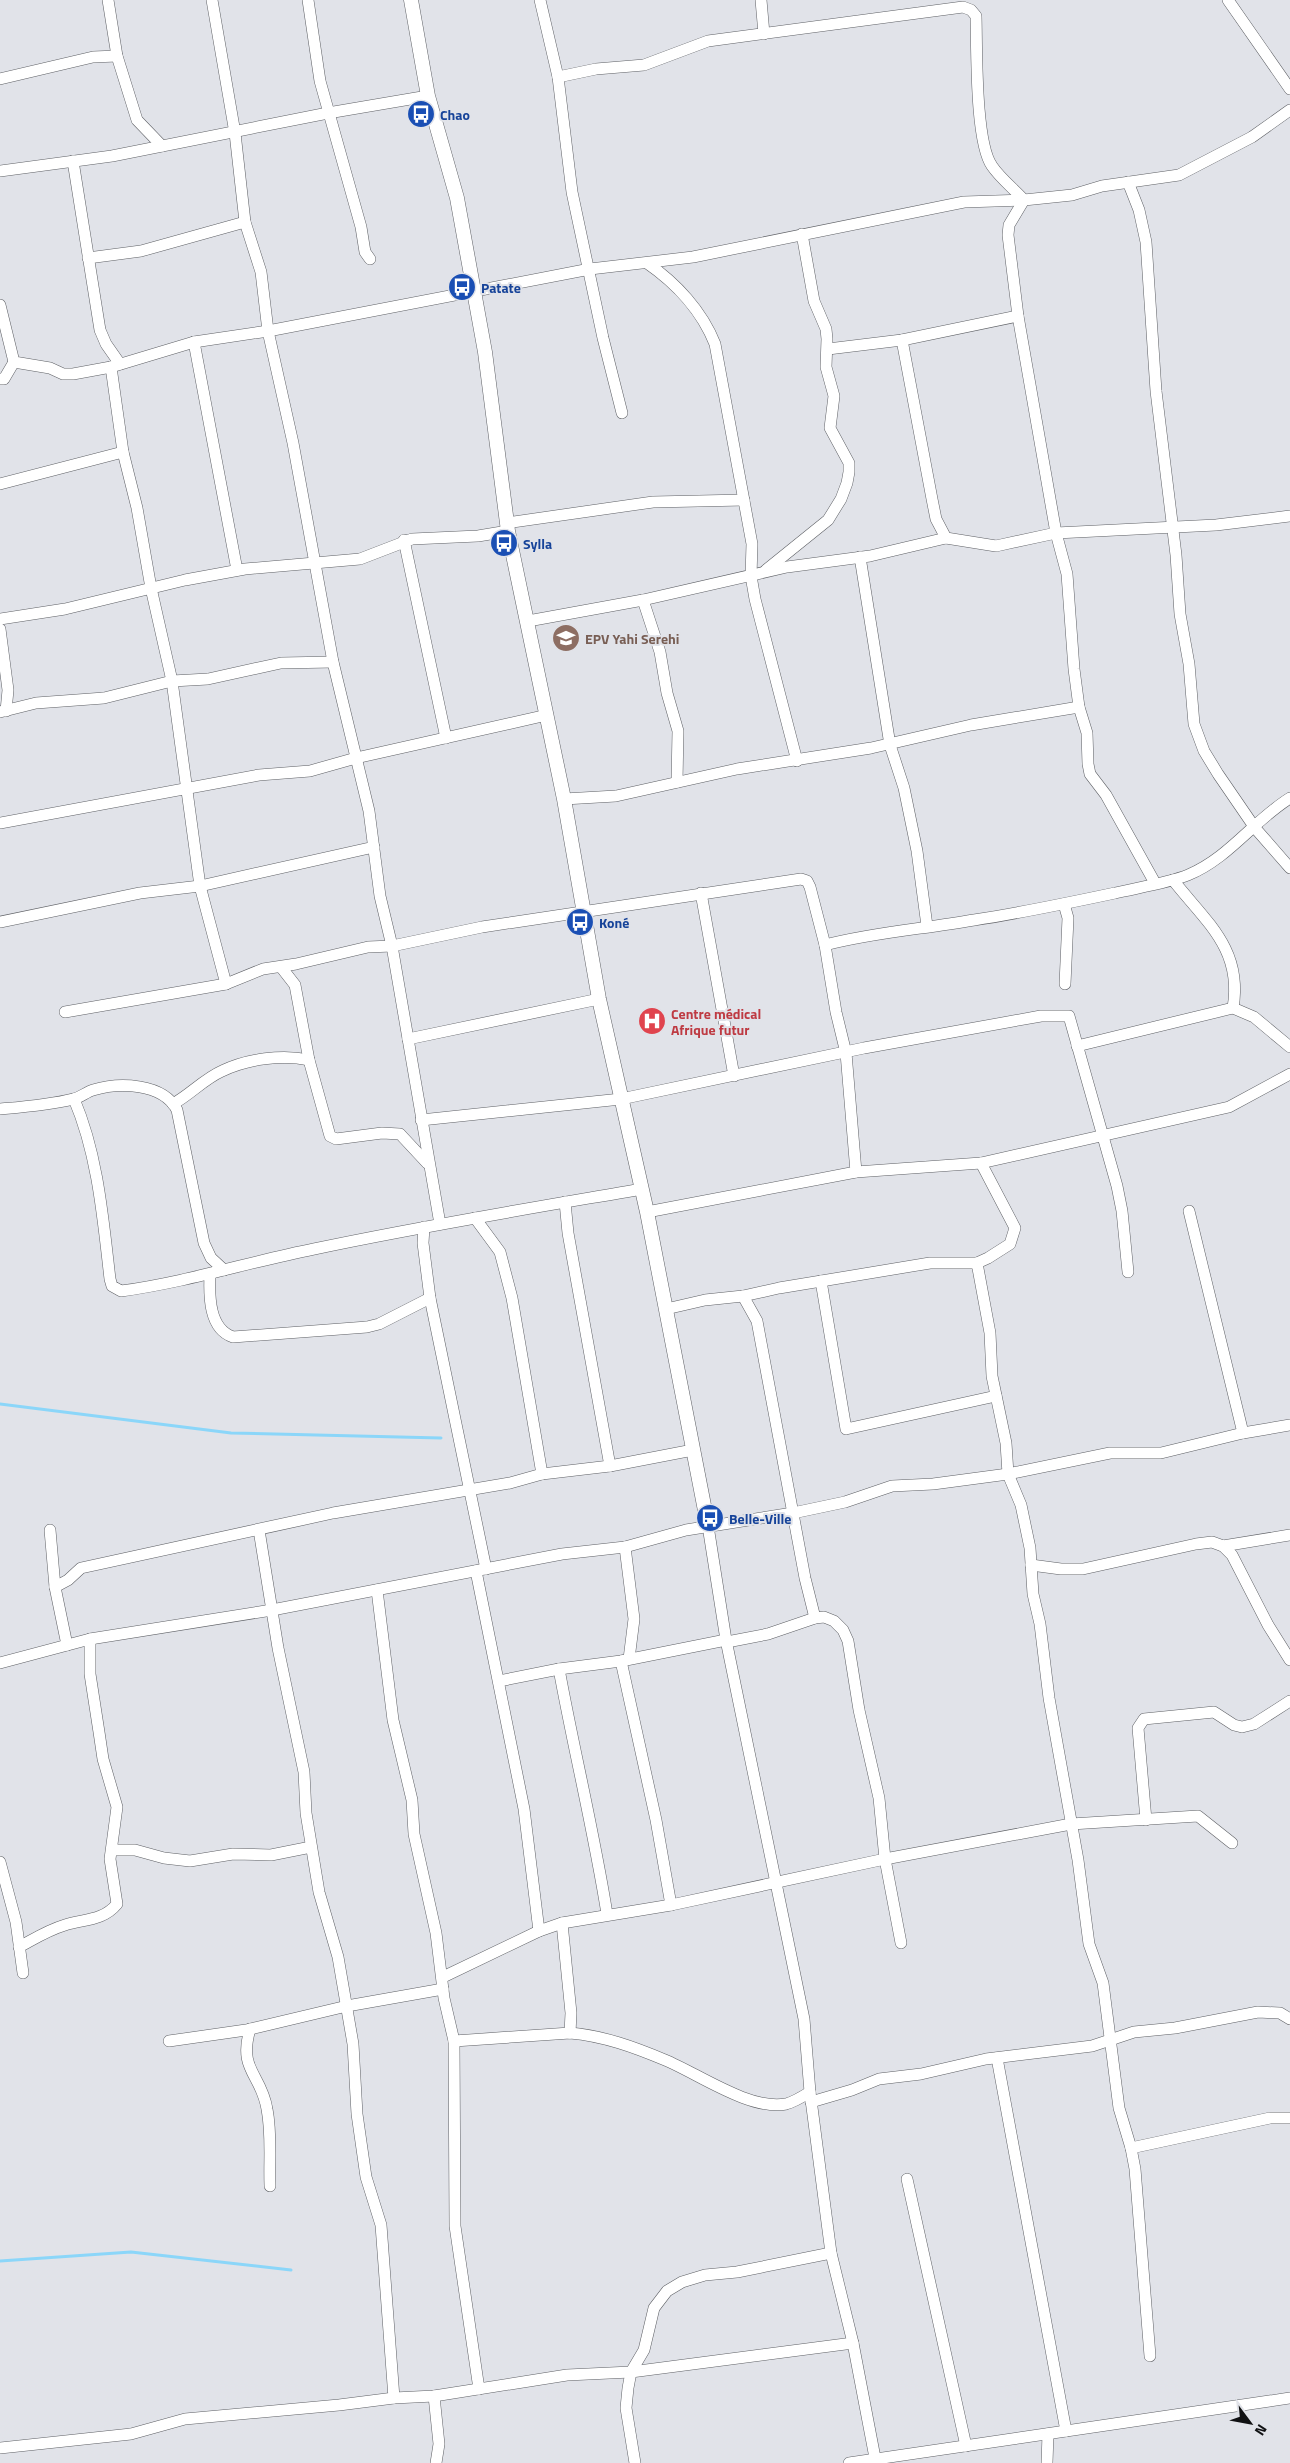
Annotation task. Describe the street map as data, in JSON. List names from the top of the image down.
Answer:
{
  "places": {
    "bus stop": [
      "Chao",
      "Patate",
      "Sylla",
      "Koné",
      "Belle-Ville"
    ],
    "school or university": ["EPV Yahi Serehi"],
    "hospital": ["Centre médical Afrique futur"]
  },
  "north": "bottom right"
}
